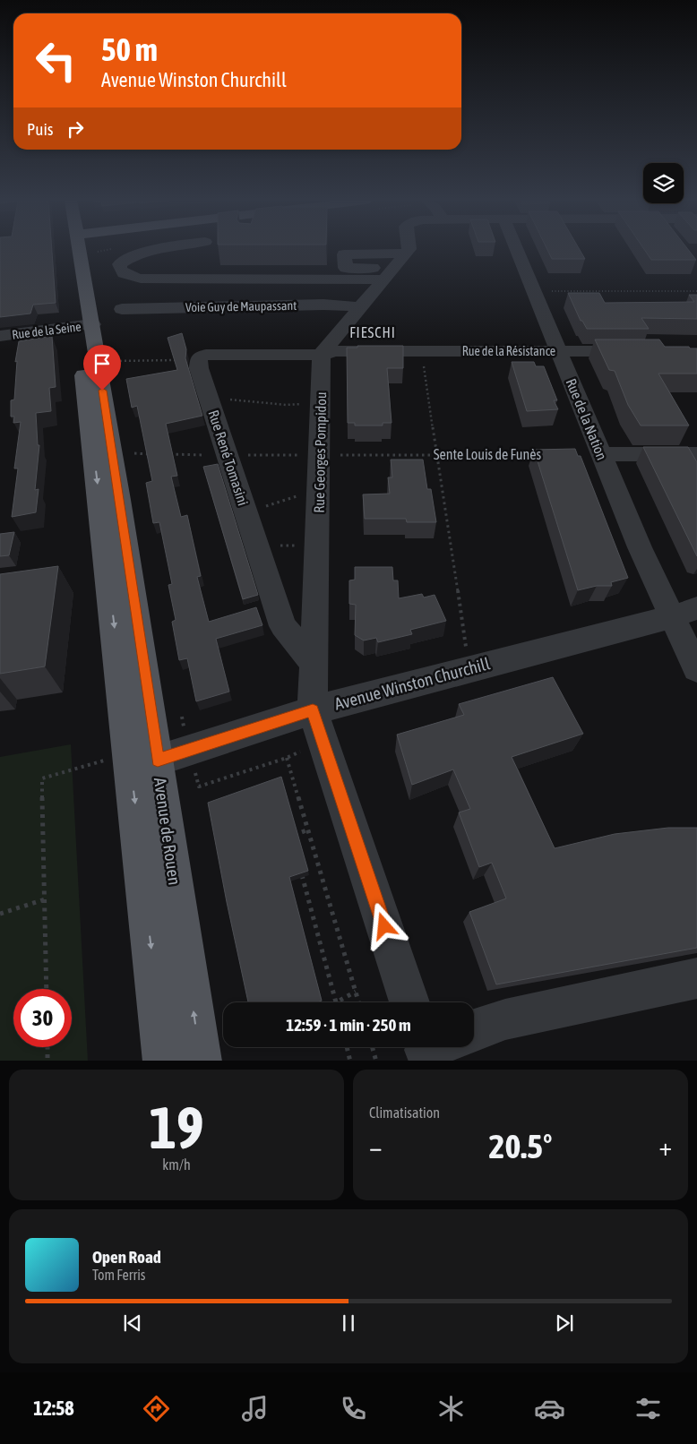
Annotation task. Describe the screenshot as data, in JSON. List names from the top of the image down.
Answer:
{
  "streets": {
    "main road": ["Avenue de Rouen"],
    "street": [
      "Voie Guy de Maupassant",
      "Rue de la Seine",
      "Rue de la Résistance",
      "Rue de la Nation",
      "Rue Georges Pompidou",
      "Rue René Tomasini",
      "Avenue Winston Churchill"
    ],
    "path": ["Sente Louis de Funès"]
  },
  "crossings": [
    ["Rue de la Seine", "Avenue de Rouen"],
    ["Rue de la Résistance", "Rue de la Nation"],
    ["Rue de la Résistance", "Rue Georges Pompidou"],
    ["Rue de la Résistance", "Rue René Tomasini"],
    ["Rue de la Nation", "Avenue Winston Churchill"],
    ["Rue Georges Pompidou", "Rue René Tomasini"],
    ["Rue Georges Pompidou", "Avenue Winston Churchill"],
    ["Avenue Winston Churchill", "Avenue de Rouen"]
  ],
  "districts": ["FIESCHI"],
  "page": {
    "turn": ["50 m", "Avenue Winston Churchill"],
    "then": "Puis",
    "limit": "30",
    "trip": "12:59 · 1 min · 250 m",
    "tile": [
      ["19", "km/h"],
      "Climatisation"
    ],
    "heat": ["−", "20.5°", "+"],
    "song": ["Open Road", "Tom Ferris"],
    "tabs": "12:58"
  }
}
